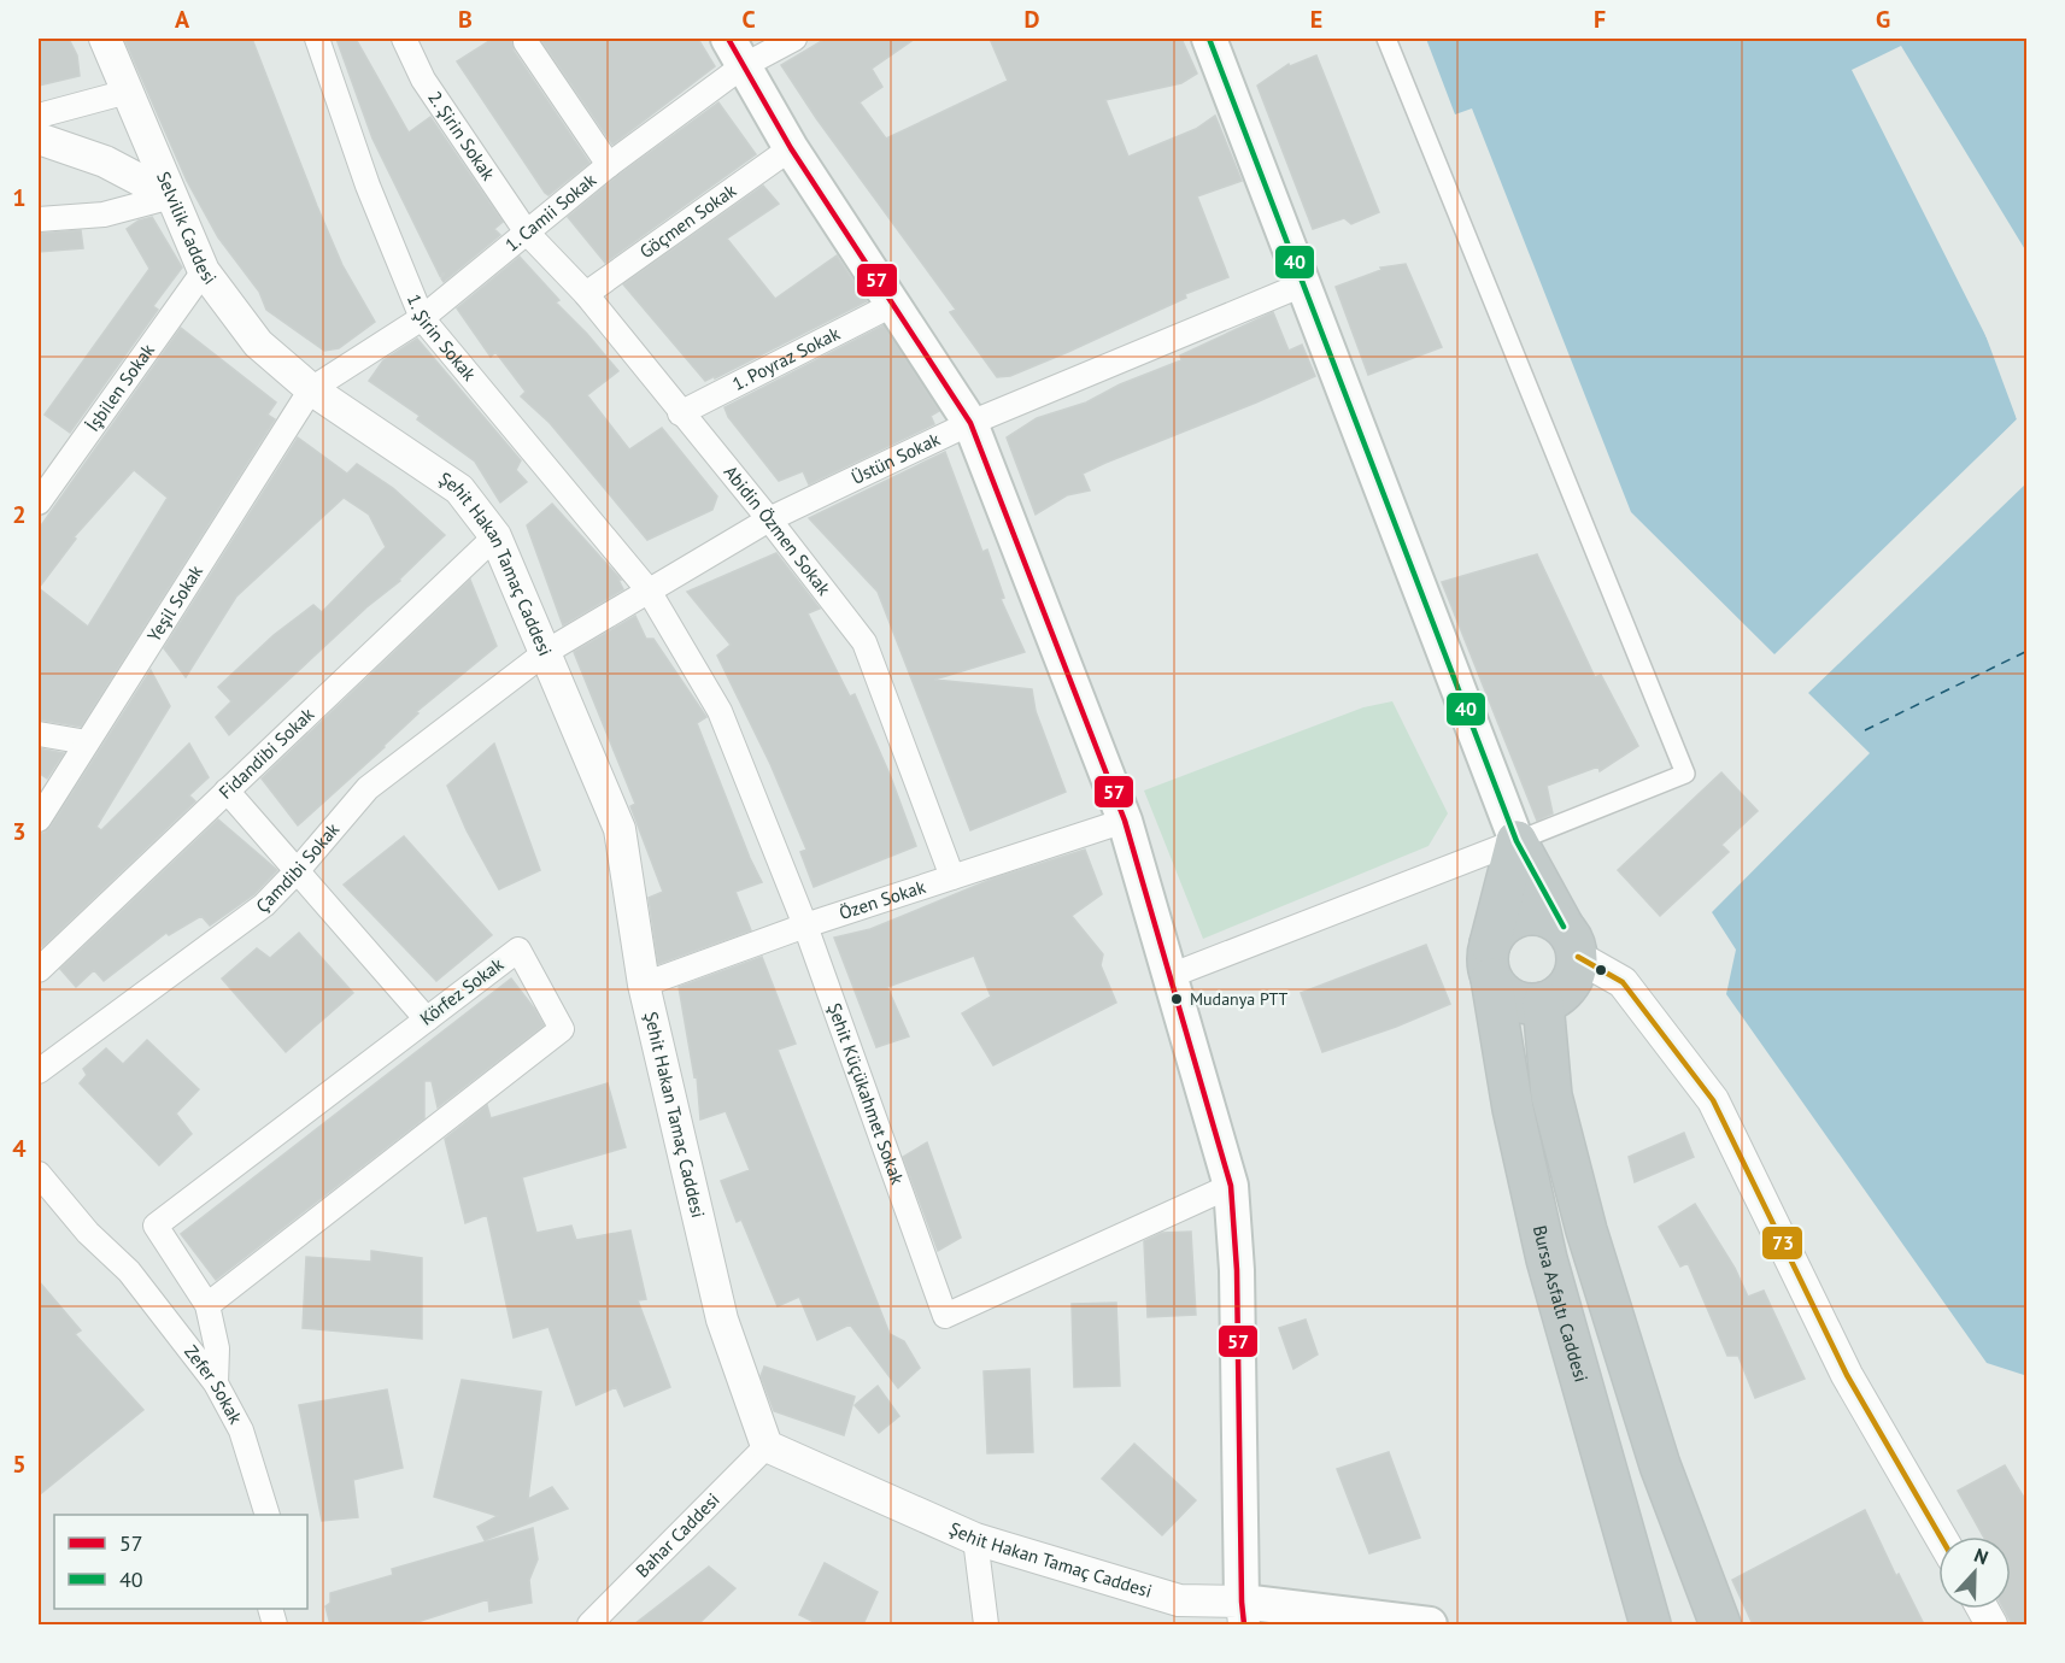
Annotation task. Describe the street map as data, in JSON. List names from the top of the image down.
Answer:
{
  "streets": {
    "highway": ["Bursa Asfaltı Caddesi"],
    "street": [
      "2. Şirin Sokak",
      "1. Camii Sokak",
      "Göçmen Sokak",
      "Selvilik Caddesi",
      "1. Şirin Sokak",
      "1. Poyraz Sokak",
      "İşbilen Sokak",
      "Üstün Sokak",
      "Abidin Özmen Sokak",
      "Şehit Hakan Tamaç Caddesi",
      "Yeşil Sokak",
      "Fidandibi Sokak",
      "Çamdibi Sokak",
      "Özen Sokak",
      "Körfez Sokak",
      "Şehit Küçükahmet Sokak",
      "Zefer Sokak",
      "Bahar Caddesi"
    ]
  },
  "crossings": [
    ["2. Şirin Sokak", "1. Camii Sokak"],
    ["2. Şirin Sokak", "Abidin Özmen Sokak"],
    ["1. Camii Sokak", "Selvilik Caddesi"],
    ["1. Camii Sokak", "1. Şirin Sokak"],
    ["1. Camii Sokak", "Abidin Özmen Sokak"],
    ["1. Camii Sokak", "Şehit Hakan Tamaç Caddesi"],
    ["1. Camii Sokak", "Yeşil Sokak"],
    ["Göçmen Sokak", "Abidin Özmen Sokak"],
    ["Selvilik Caddesi", "İşbilen Sokak"],
    ["Selvilik Caddesi", "Şehit Hakan Tamaç Caddesi"],
    ["Selvilik Caddesi", "Yeşil Sokak"],
    ["1. Şirin Sokak", "Üstün Sokak"],
    ["1. Şirin Sokak", "Şehit Küçükahmet Sokak"],
    ["1. Poyraz Sokak", "Abidin Özmen Sokak"],
    ["Üstün Sokak", "Abidin Özmen Sokak"],
    ["Üstün Sokak", "Şehit Hakan Tamaç Caddesi"],
    ["Üstün Sokak", "Çamdibi Sokak"],
    ["Üstün Sokak", "Şehit Küçükahmet Sokak"],
    ["Abidin Özmen Sokak", "Özen Sokak"],
    ["Şehit Hakan Tamaç Caddesi", "Yeşil Sokak"],
    ["Şehit Hakan Tamaç Caddesi", "Fidandibi Sokak"],
    ["Şehit Hakan Tamaç Caddesi", "Çamdibi Sokak"],
    ["Şehit Hakan Tamaç Caddesi", "Özen Sokak"],
    ["Şehit Hakan Tamaç Caddesi", "Bahar Caddesi"],
    ["Özen Sokak", "Şehit Küçükahmet Sokak"],
    ["Körfez Sokak", "Zefer Sokak"]
  ],
  "places": ["Mudanya PTT"],
  "lines": ["transit line 57", "transit line 40", "transit line 73"],
  "legend": ["57", "40"],
  "north": "top",
  "grid": {
    "columns": [
      "A",
      "B",
      "C",
      "D",
      "E",
      "F",
      "G"
    ],
    "rows": [
      "1",
      "2",
      "3",
      "4",
      "5"
    ]
  }
}
